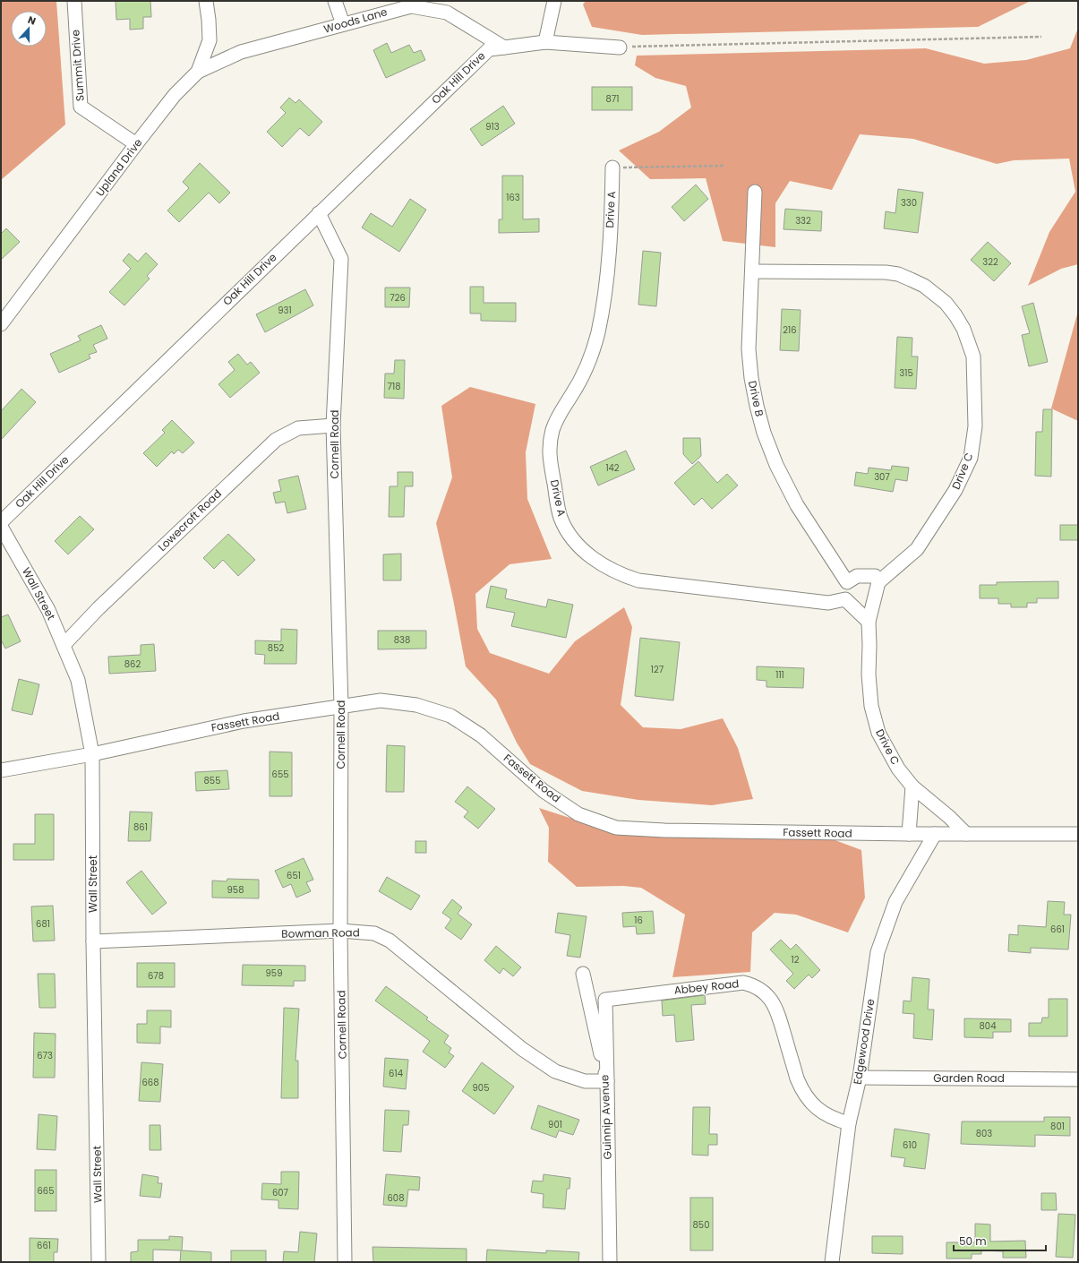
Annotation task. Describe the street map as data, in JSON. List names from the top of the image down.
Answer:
{
  "streets": {
    "street": [
      "Woods Lane",
      "Summit Drive",
      "Oak Hill Drive",
      "Upland Drive",
      "Drive A",
      "Drive B",
      "Cornell Road",
      "Drive C",
      "Lowecroft Road",
      "Wall Street",
      "Fassett Road",
      "Bowman Road",
      "Abbey Road",
      "Edgewood Drive",
      "Garden Road",
      "Guinnip Avenue"
    ]
  },
  "crossings": [
    ["Woods Lane", "Oak Hill Drive"],
    ["Woods Lane", "Upland Drive"],
    ["Summit Drive", "Upland Drive"],
    ["Oak Hill Drive", "Cornell Road"],
    ["Drive B", "Drive C"],
    ["Cornell Road", "Lowecroft Road"],
    ["Cornell Road", "Fassett Road"],
    ["Cornell Road", "Bowman Road"],
    ["Drive C", "Fassett Road"],
    ["Lowecroft Road", "Wall Street"],
    ["Wall Street", "Fassett Road"],
    ["Wall Street", "Bowman Road"],
    ["Fassett Road", "Edgewood Drive"],
    ["Bowman Road", "Abbey Road"],
    ["Bowman Road", "Guinnip Avenue"],
    ["Abbey Road", "Edgewood Drive"],
    ["Abbey Road", "Guinnip Avenue"],
    ["Edgewood Drive", "Garden Road"]
  ],
  "house_numbers": [
    "871",
    "913",
    "163",
    "330",
    "332",
    "322",
    "726",
    "931",
    "216",
    "315",
    "718",
    "142",
    "307",
    "838",
    "852",
    "862",
    "127",
    "111",
    "655",
    "855",
    "861",
    "651",
    "958",
    "16",
    "681",
    "661",
    "12",
    "959",
    "678",
    "804",
    "673",
    "614",
    "668",
    "905",
    "901",
    "801",
    "803",
    "610",
    "665",
    "607",
    "608",
    "850",
    "661"
  ],
  "scale_bar": "50 m",
  "north": "top"
}
